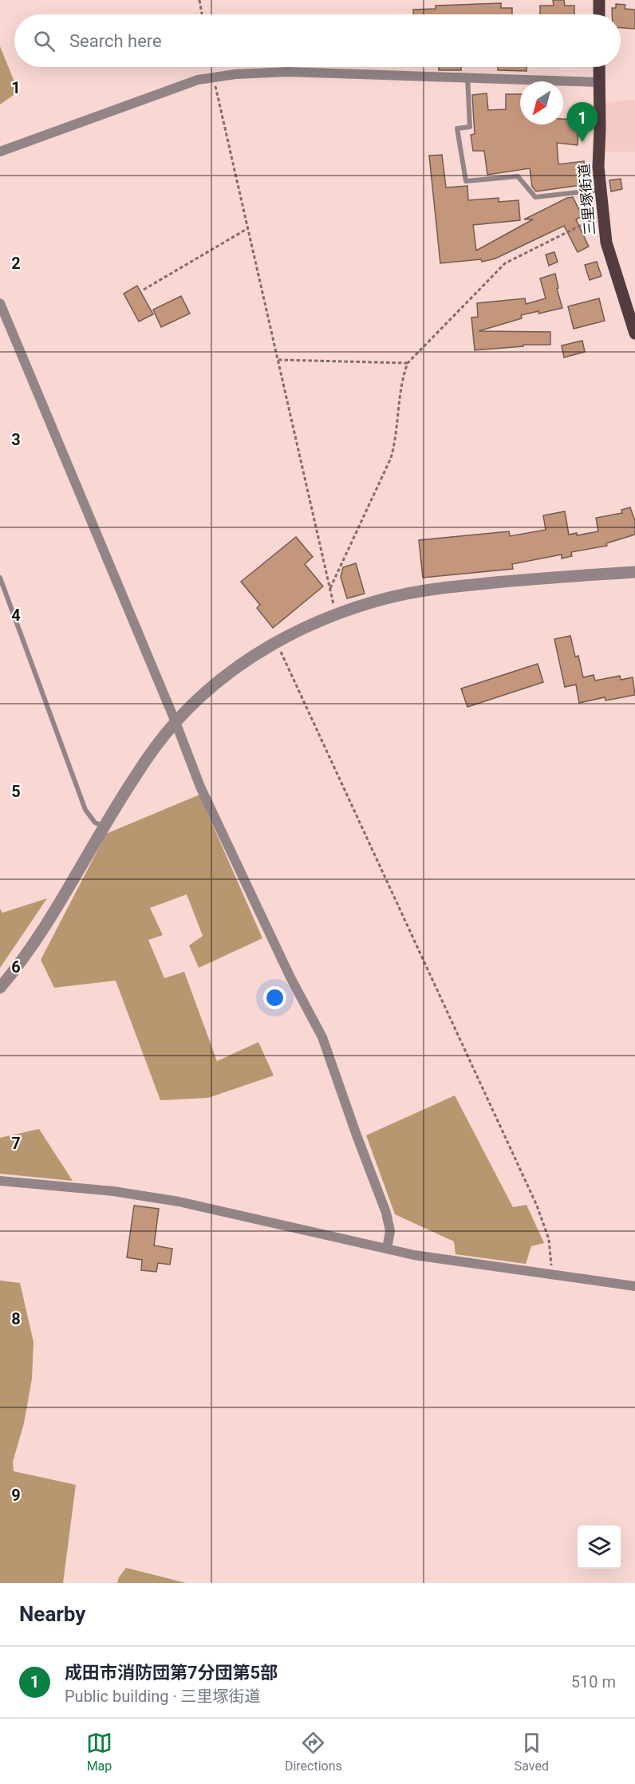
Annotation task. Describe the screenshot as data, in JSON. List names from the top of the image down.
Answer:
{
  "streets": {
    "main road": ["三里塚街道"]
  },
  "north": "bottom left",
  "page": {
    "search": "Search here",
    "pins": "1",
    "heading": "Nearby",
    "list": [
      {
        "mark": "1",
        "name": "成田市消防団第7分団第5部",
        "note": "Public building · 三里塚街道",
        "value": "510 m"
      }
    ],
    "nav": ["Map", "Directions", "Saved"]
  },
  "grid": {
    "rows": [
      "1",
      "2",
      "3",
      "4",
      "5",
      "6",
      "7",
      "8",
      "9"
    ]
  }
}
